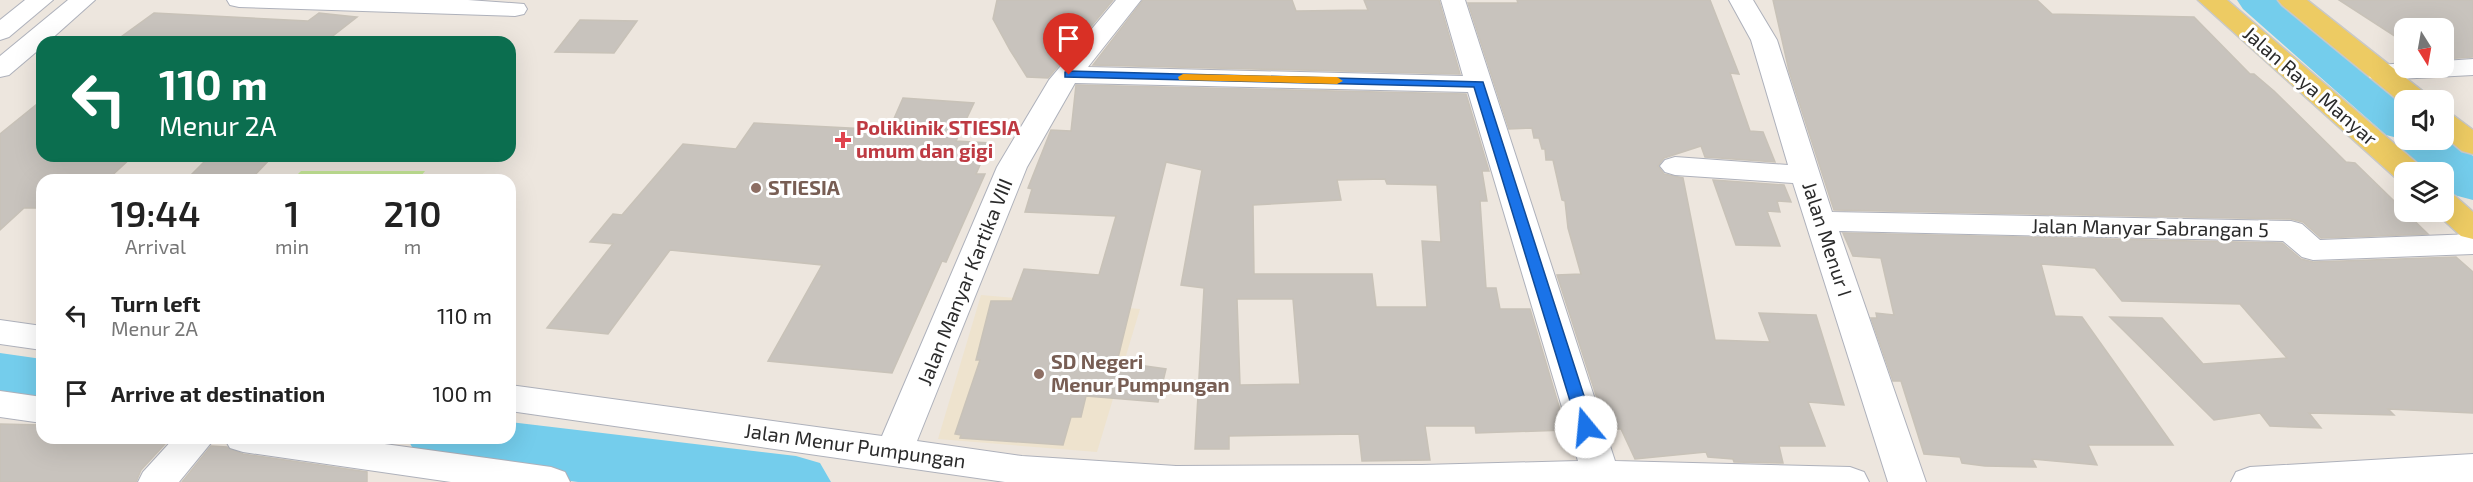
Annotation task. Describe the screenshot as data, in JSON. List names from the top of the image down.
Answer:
{
  "streets": {
    "main road": ["Jalan Raya Manyar"],
    "street": [
      "Jalan Manyar Sabrangan 5",
      "Jalan Menur I",
      "Jalan Manyar Kartika VIII",
      "Jalan Menur Pumpungan"
    ]
  },
  "crossings": [
    ["Jalan Manyar Sabrangan 5", "Jalan Menur I"],
    ["Jalan Manyar Kartika VIII", "Jalan Menur Pumpungan"]
  ],
  "places": {
    "health": ["Poliklinik STIESIA umum dan gigi"],
    "other": ["STIESIA", "SD Negeri Menur Pumpungan"]
  },
  "north": "bottom",
  "page": {
    "turn": ["110 m", "Menur 2A"],
    "eta": [
      "19:44",
      "Arrival",
      "1",
      "min",
      "210",
      "m"
    ],
    "list": [
      {
        "name": "Turn left",
        "note": "Menur 2A",
        "value": "110 m"
      },
      {
        "name": "Arrive at destination",
        "value": "100 m"
      }
    ]
  }
}
